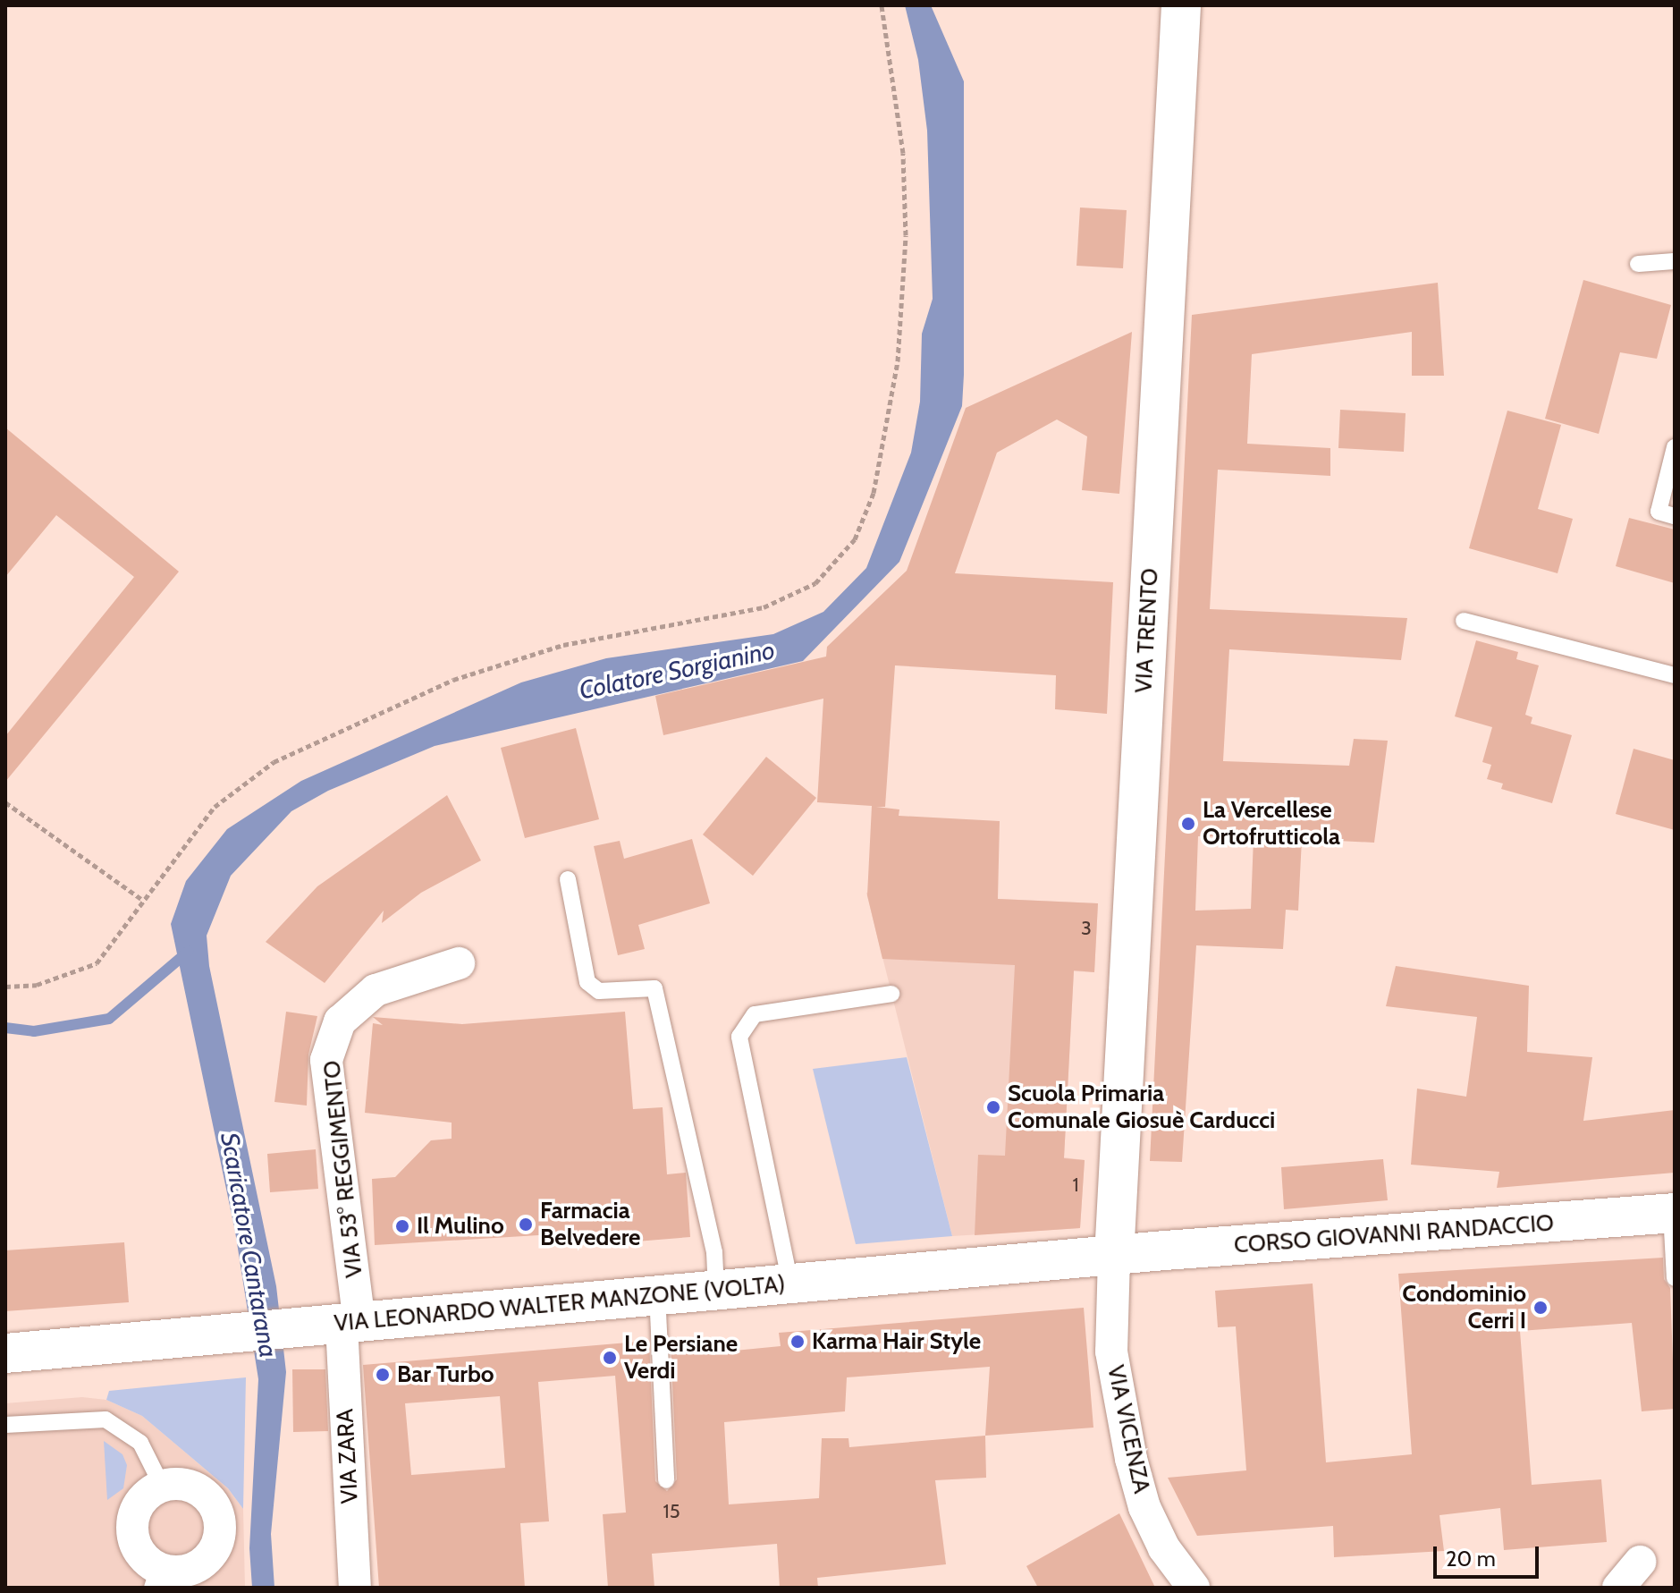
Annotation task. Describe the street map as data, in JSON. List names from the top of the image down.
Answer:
{
  "streets": {
    "main road": ["VIA TRENTO", "CORSO GIOVANNI RANDACCIO", "VIA LEONARDO WALTER MANZONE (VOLTA)"],
    "street": ["VIA 53° REGGIMENTO", "VIA VICENZA", "VIA ZARA"]
  },
  "crossings": [
    ["VIA TRENTO", "CORSO GIOVANNI RANDACCIO"],
    ["VIA TRENTO", "VIA LEONARDO WALTER MANZONE (VOLTA)"],
    ["VIA TRENTO", "VIA VICENZA"],
    ["VIA 53° REGGIMENTO", "VIA LEONARDO WALTER MANZONE (VOLTA)"],
    ["VIA 53° REGGIMENTO", "VIA ZARA"],
    ["CORSO GIOVANNI RANDACCIO", "VIA LEONARDO WALTER MANZONE (VOLTA)"],
    ["CORSO GIOVANNI RANDACCIO", "VIA VICENZA"],
    ["VIA LEONARDO WALTER MANZONE (VOLTA)", "VIA VICENZA"],
    ["VIA LEONARDO WALTER MANZONE (VOLTA)", "VIA ZARA"]
  ],
  "water": ["Colatore Sorgianino", "Scaricatore Cantarana"],
  "places": [
    "La Vercellese Ortofrutticola",
    "Scuola Primaria Comunale Giosuè Carducci",
    "Farmacia Belvedere",
    "Il Mulino",
    "Condominio Cerri I",
    "Karma Hair Style",
    "Le Persiane Verdi",
    "Bar Turbo"
  ],
  "house_numbers": ["3", "1", "15"],
  "scale_bar": "20 m"
}
